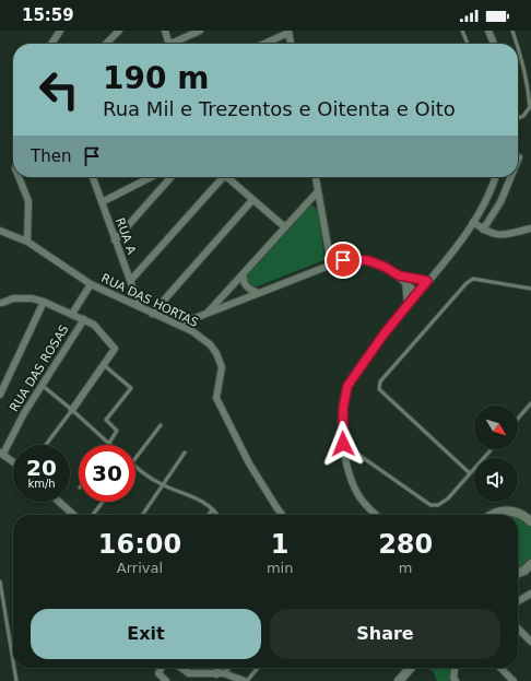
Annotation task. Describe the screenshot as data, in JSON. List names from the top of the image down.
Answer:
{
  "streets": {
    "street": ["RUA A", "RUA DAS HORTAS", "RUA DAS ROSAS"]
  },
  "crossings": [
    ["RUA A", "RUA DAS HORTAS"]
  ],
  "north": "bottom right",
  "page": {
    "status": "15:59",
    "turn": ["190 m", "Rua Mil e Trezentos e Oitenta e Oito"],
    "then": "Then",
    "speed": "20 km/h",
    "limit": "30",
    "eta": [
      "16:00",
      "Arrival",
      "1",
      "min",
      "280",
      "m"
    ],
    "buttons": ["Exit", "Share"]
  }
}
